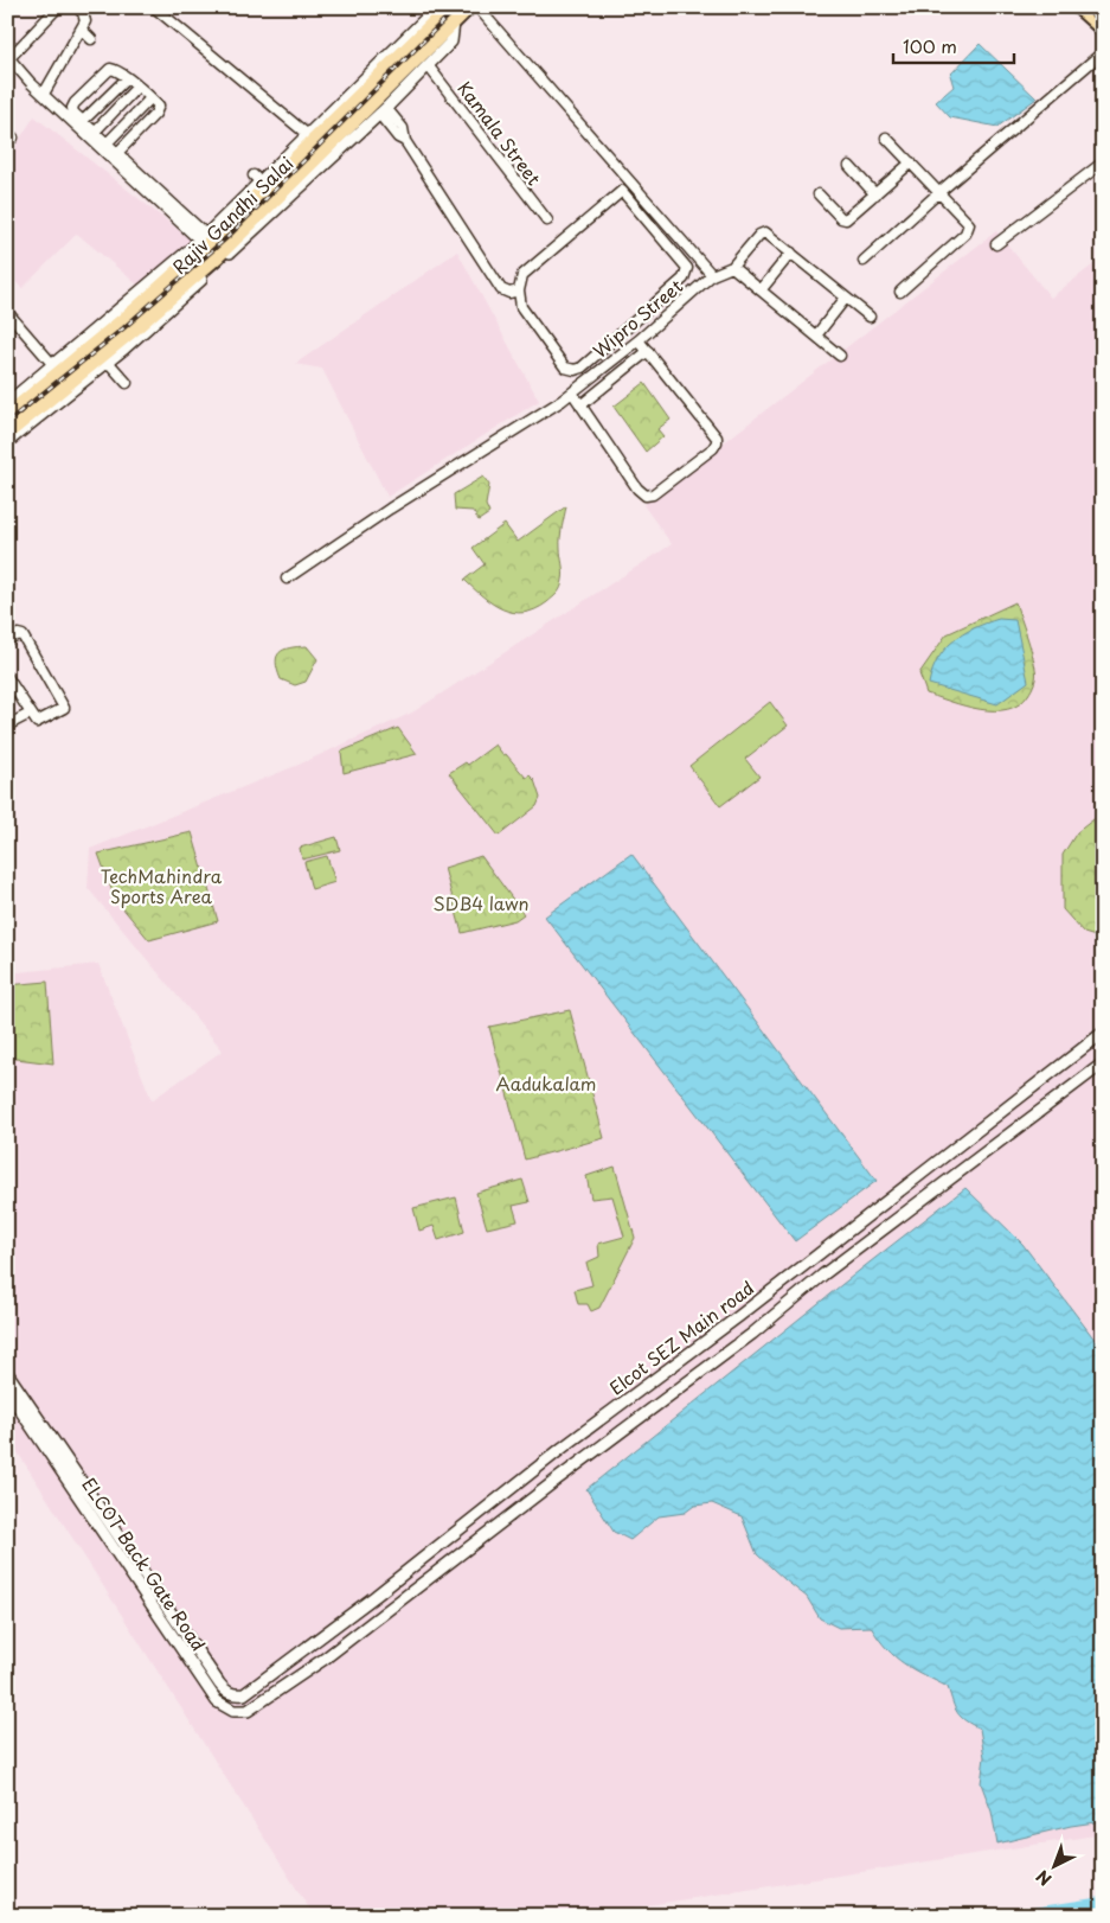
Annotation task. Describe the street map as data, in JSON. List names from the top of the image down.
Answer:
{
  "streets": {
    "main road": ["Rajiv Gandhi Salai"],
    "street": [
      "Kamala Street",
      "Wipro Street",
      "Elcot SEZ Main road",
      "ELCOT Back Gate Road"
    ]
  },
  "crossings": [
    ["Elcot SEZ Main road", "ELCOT Back Gate Road"]
  ],
  "parks": ["TechMahindra Sports Area", "SDB4 lawn", "Aadukalam"],
  "scale_bar": "100 m",
  "north": "bottom left"
}
